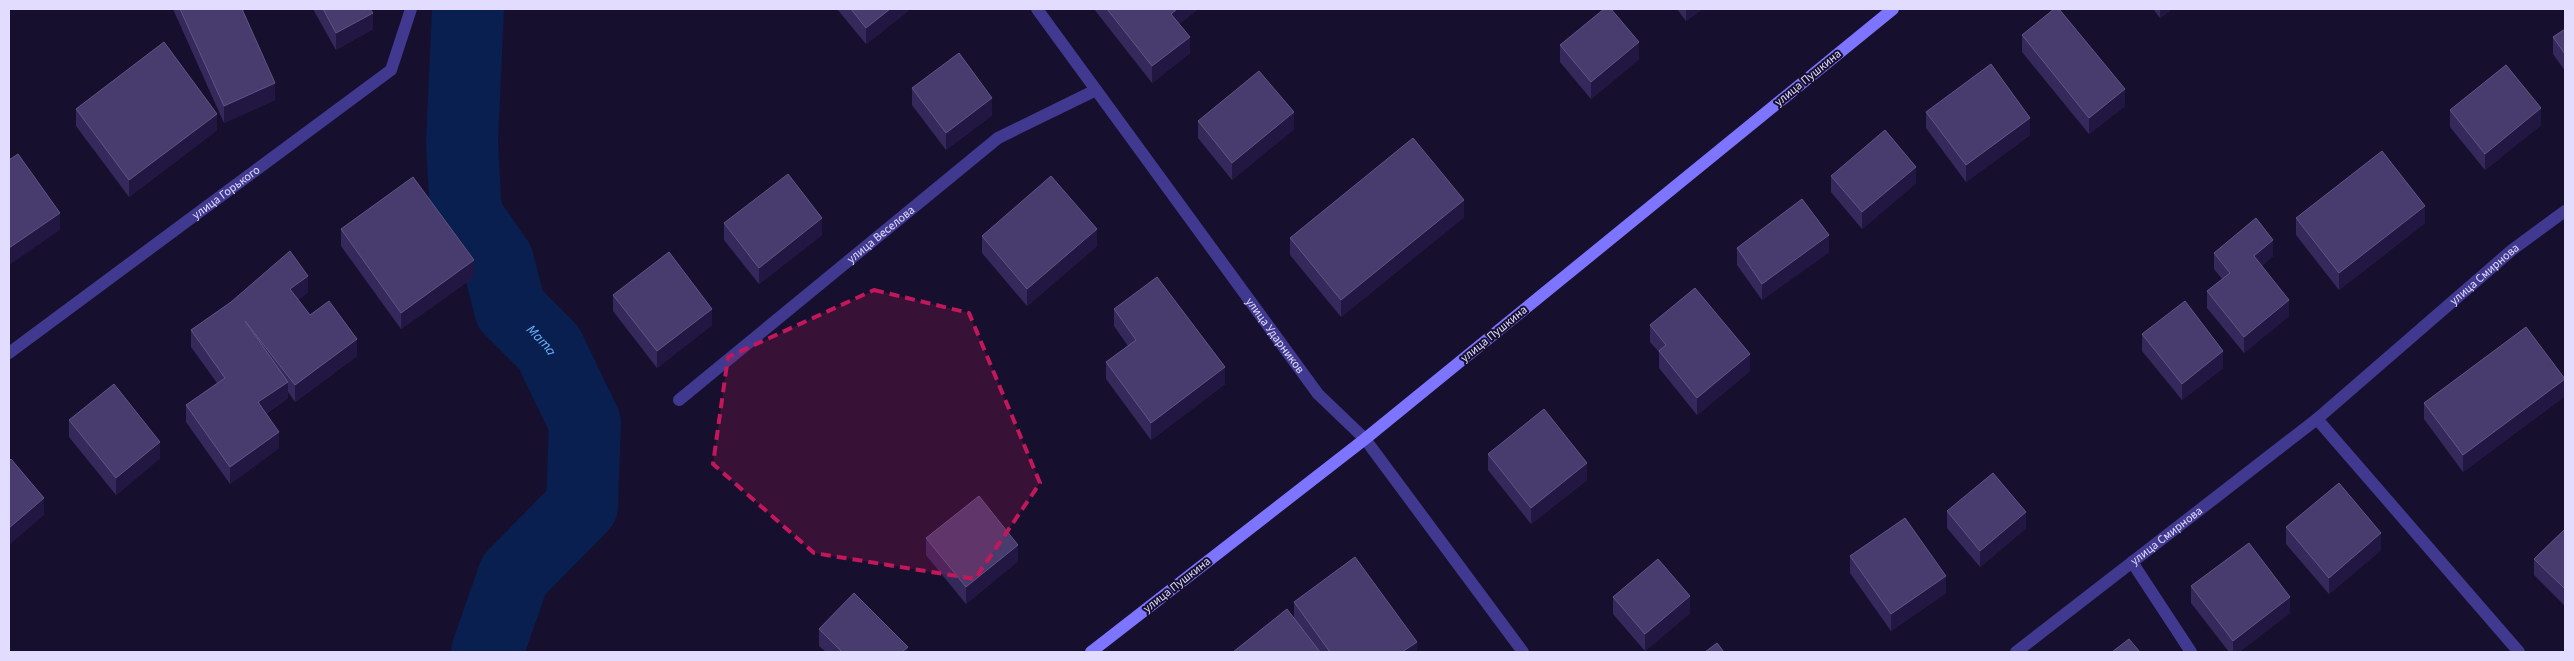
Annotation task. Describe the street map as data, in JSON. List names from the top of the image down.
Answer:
{
  "streets": {
    "street": [
      "улица Пушкина",
      "улица Горького",
      "улица Веселова",
      "улица Смирнова",
      "улица Ударников"
    ]
  },
  "crossings": [
    ["улица Пушкина", "улица Ударников"],
    ["улица Веселова", "улица Ударников"]
  ],
  "water": ["Мата"]
}
